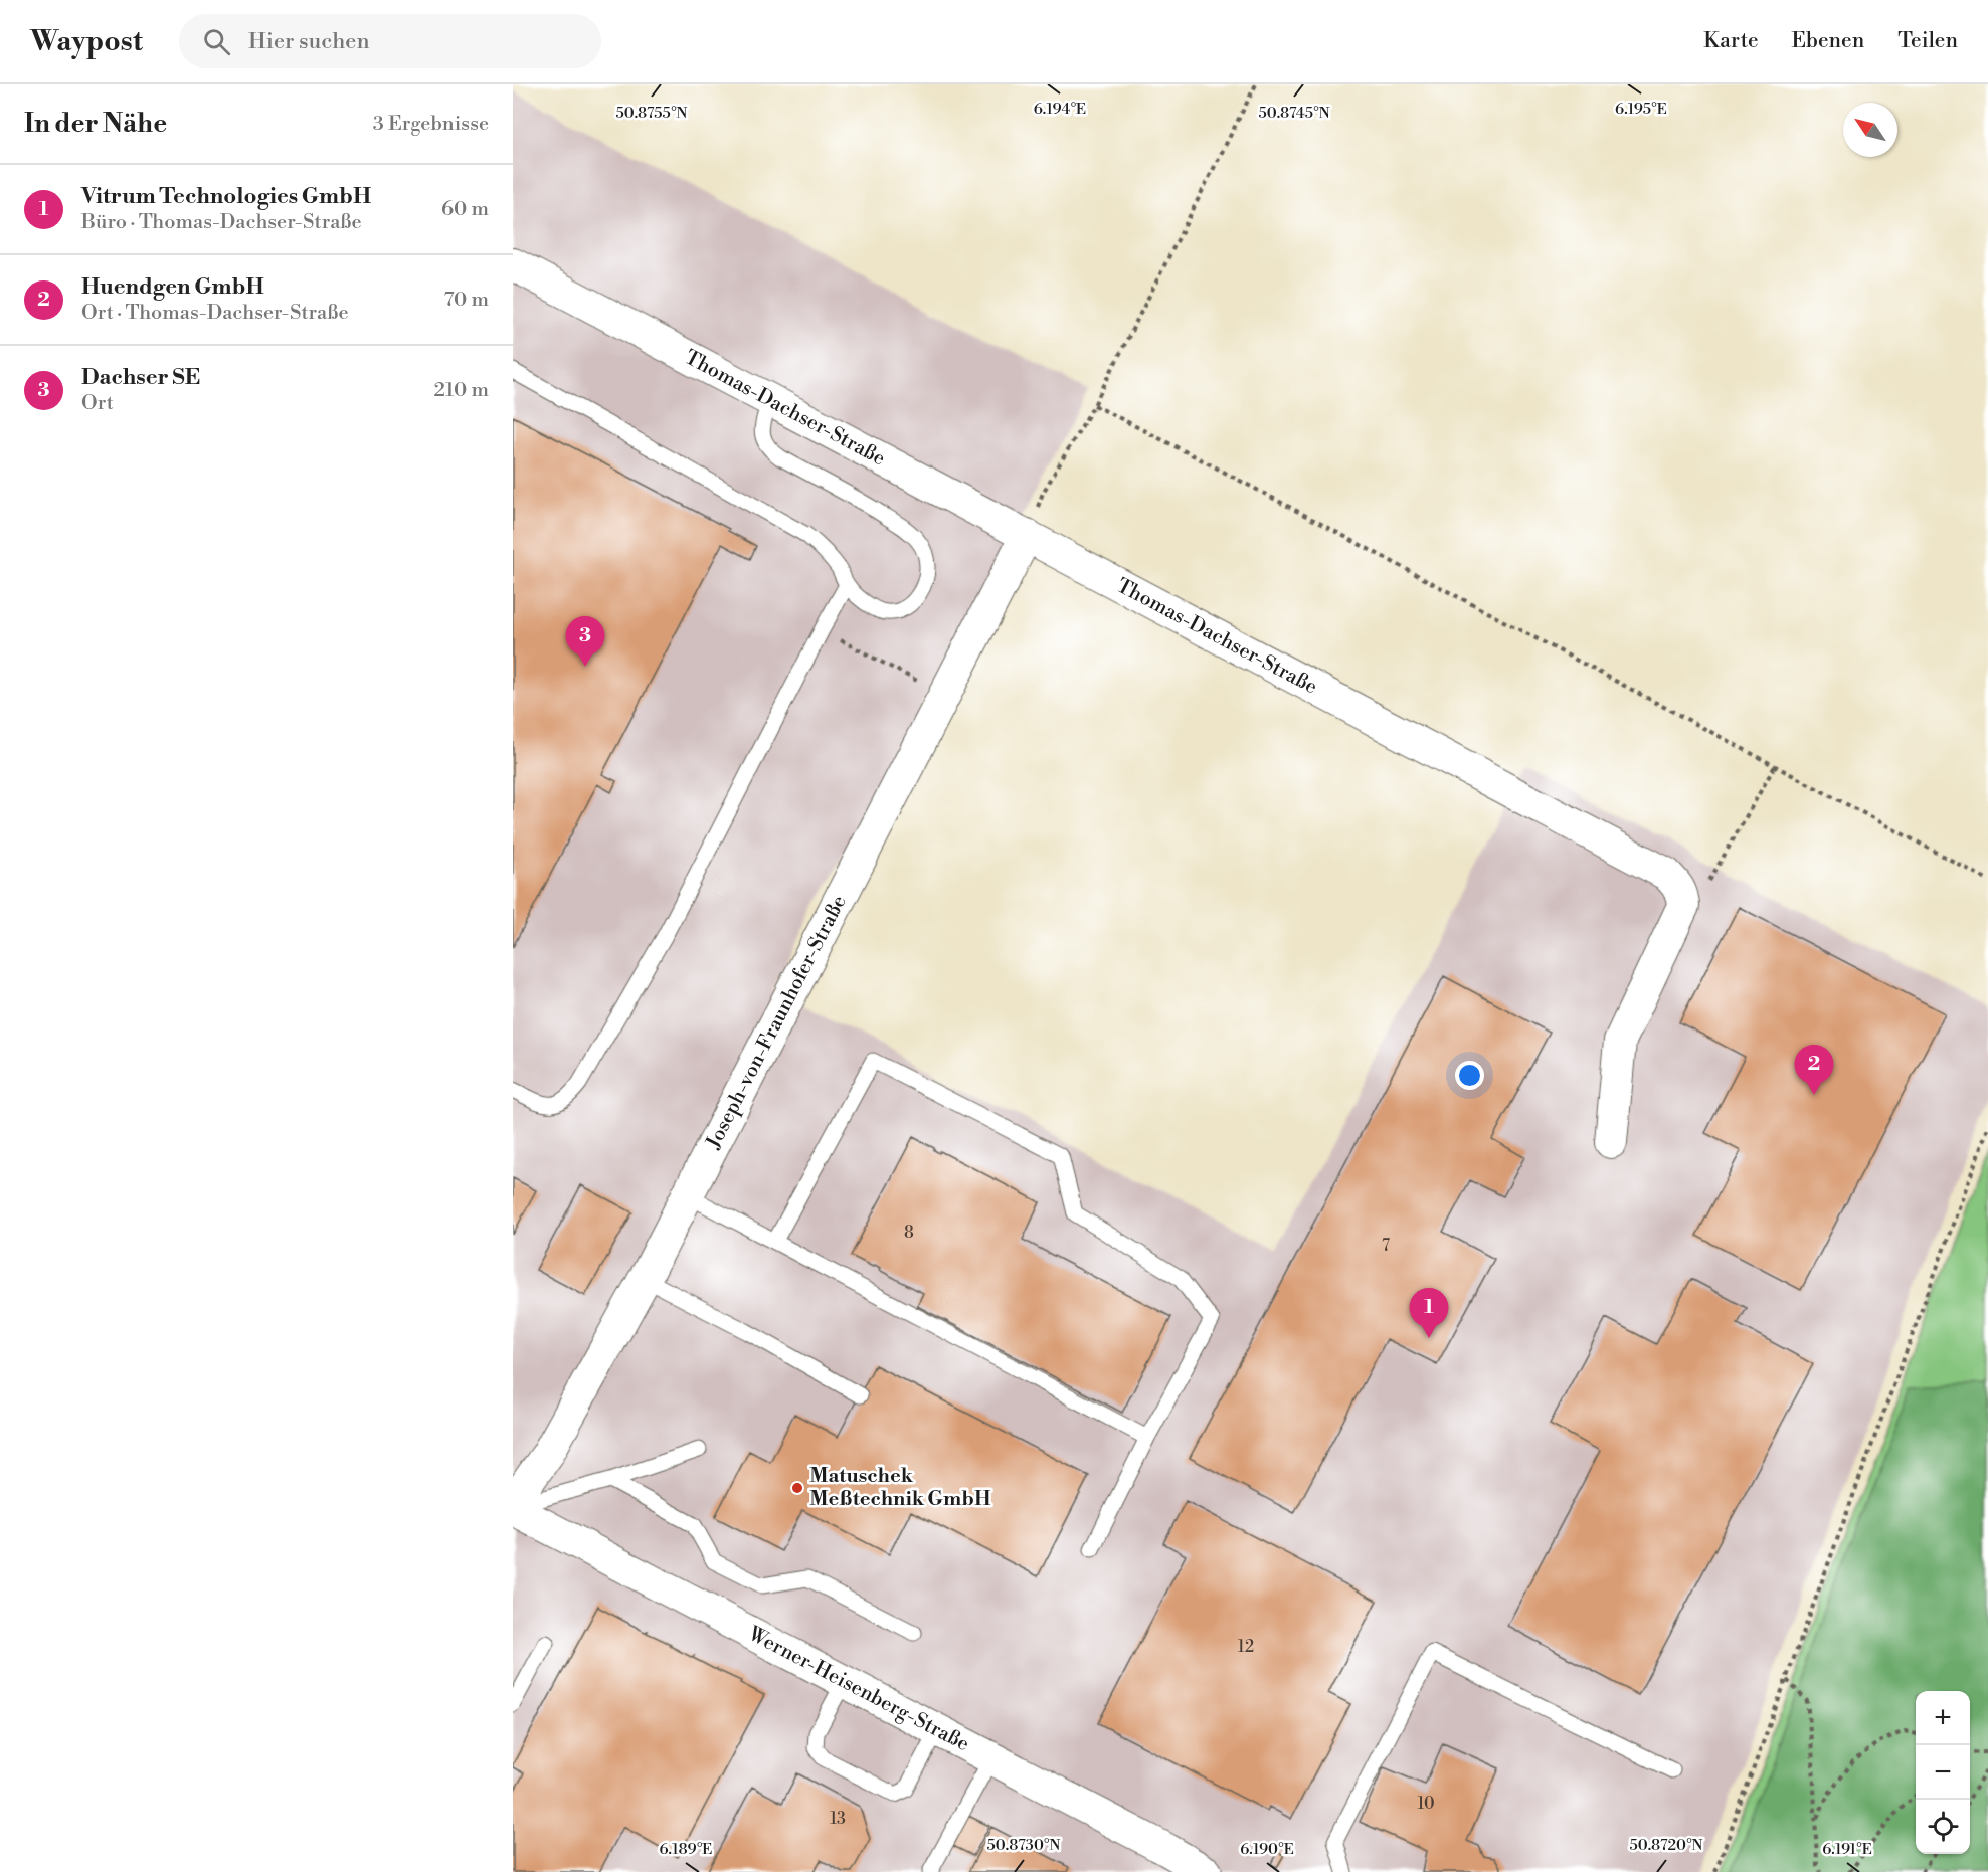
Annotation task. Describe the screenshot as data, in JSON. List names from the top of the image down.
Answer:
{
  "streets": {
    "street": ["Thomas-Dachser-Straße", "Joseph-von-Fraunhofer-Straße", "Werner-Heisenberg-Straße"]
  },
  "crossings": [
    ["Thomas-Dachser-Straße", "Joseph-von-Fraunhofer-Straße"],
    ["Joseph-von-Fraunhofer-Straße", "Werner-Heisenberg-Straße"]
  ],
  "places": ["Matuschek Meßtechnik GmbH"],
  "house_numbers": [
    "8",
    "7",
    "12",
    "10",
    "13"
  ],
  "north": "top left",
  "page": {
    "header": "Waypost",
    "search": "Hier suchen",
    "nav": ["Karte", "Ebenen", "Teilen"],
    "heading": ["In der Nähe", "3 Ergebnisse"],
    "list": [
      {
        "mark": "1",
        "name": "Vitrum Technologies GmbH",
        "note": "Büro · Thomas-Dachser-Straße",
        "value": "60 m"
      },
      {
        "mark": "2",
        "name": "Huendgen GmbH",
        "note": "Ort · Thomas-Dachser-Straße",
        "value": "70 m"
      },
      {
        "mark": "3",
        "name": "Dachser SE",
        "note": "Ort",
        "value": "210 m"
      }
    ],
    "pins": ["3", "2", "1"],
    "map_buttons": ["+", "−"]
  },
  "coordinates": [
    "6.194°E",
    "6.195°E",
    "50.8755°N",
    "50.8745°N",
    "50.8730°N",
    "50.8720°N",
    "6.189°E",
    "6.190°E",
    "6.191°E"
  ]
}
